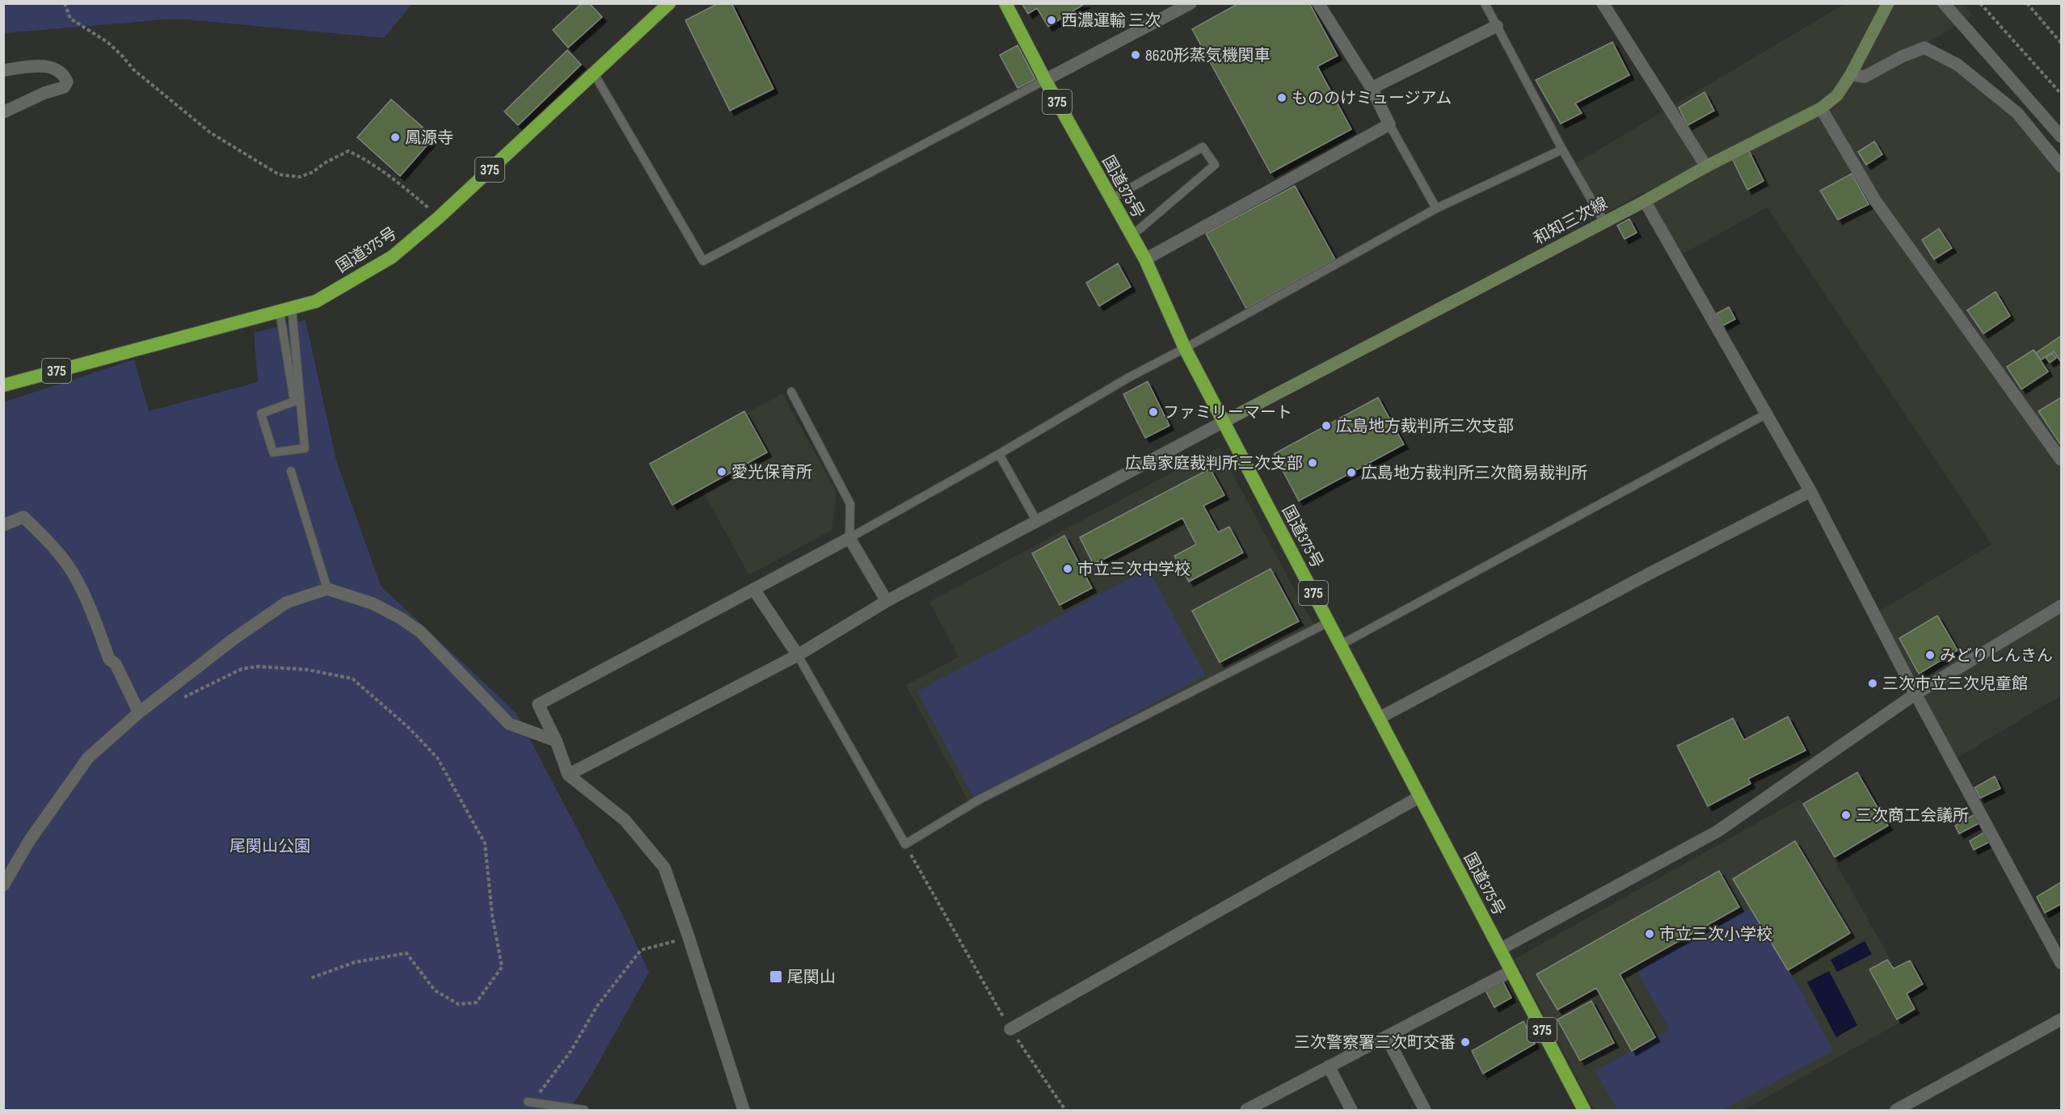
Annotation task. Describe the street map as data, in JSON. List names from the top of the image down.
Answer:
{
  "streets": {
    "highway": ["375", "国道375号"],
    "main road": ["和知三次線"]
  },
  "crossings": [
    ["国道375号", "和知三次線"]
  ],
  "parks": ["尾関山公園"],
  "places": {
    "other": [
      "西濃運輸 三次",
      "8620形蒸気機関車",
      "もののけミュージアム",
      "鳳源寺",
      "ファミリーマート",
      "広島地方裁判所三次支部",
      "広島家庭裁判所三次支部",
      "愛光保育所",
      "広島地方裁判所三次簡易裁判所",
      "市立三次中学校",
      "みどりしんきん",
      "三次市立三次児童館",
      "三次商工会議所",
      "市立三次小学校",
      "三次警察署三次町交番"
    ],
    "transit": ["尾関山"]
  }
}
